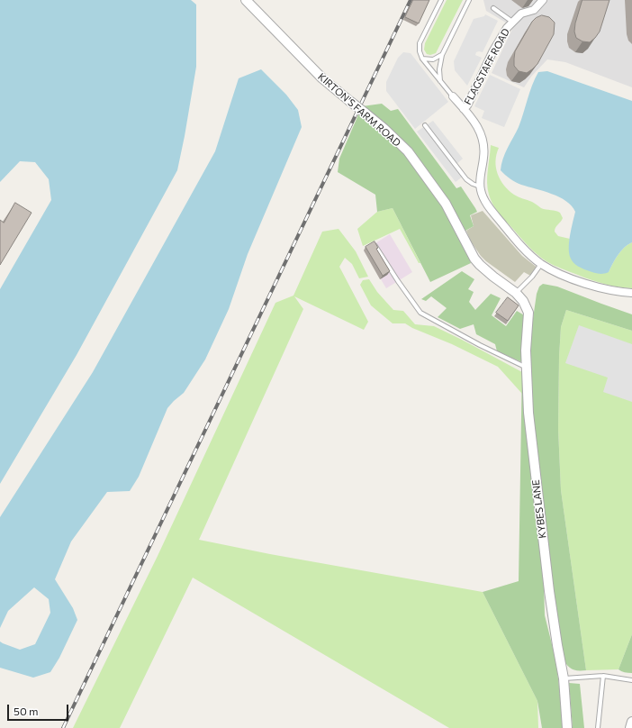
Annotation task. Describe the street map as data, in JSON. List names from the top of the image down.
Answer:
{
  "streets": {
    "street": ["FLAGSTAFF ROAD", "KIRTON'S FARM ROAD", "KYBES LANE"]
  },
  "crossings": [
    ["KIRTON'S FARM ROAD", "KYBES LANE"]
  ],
  "scale_bar": "50 m"
}
